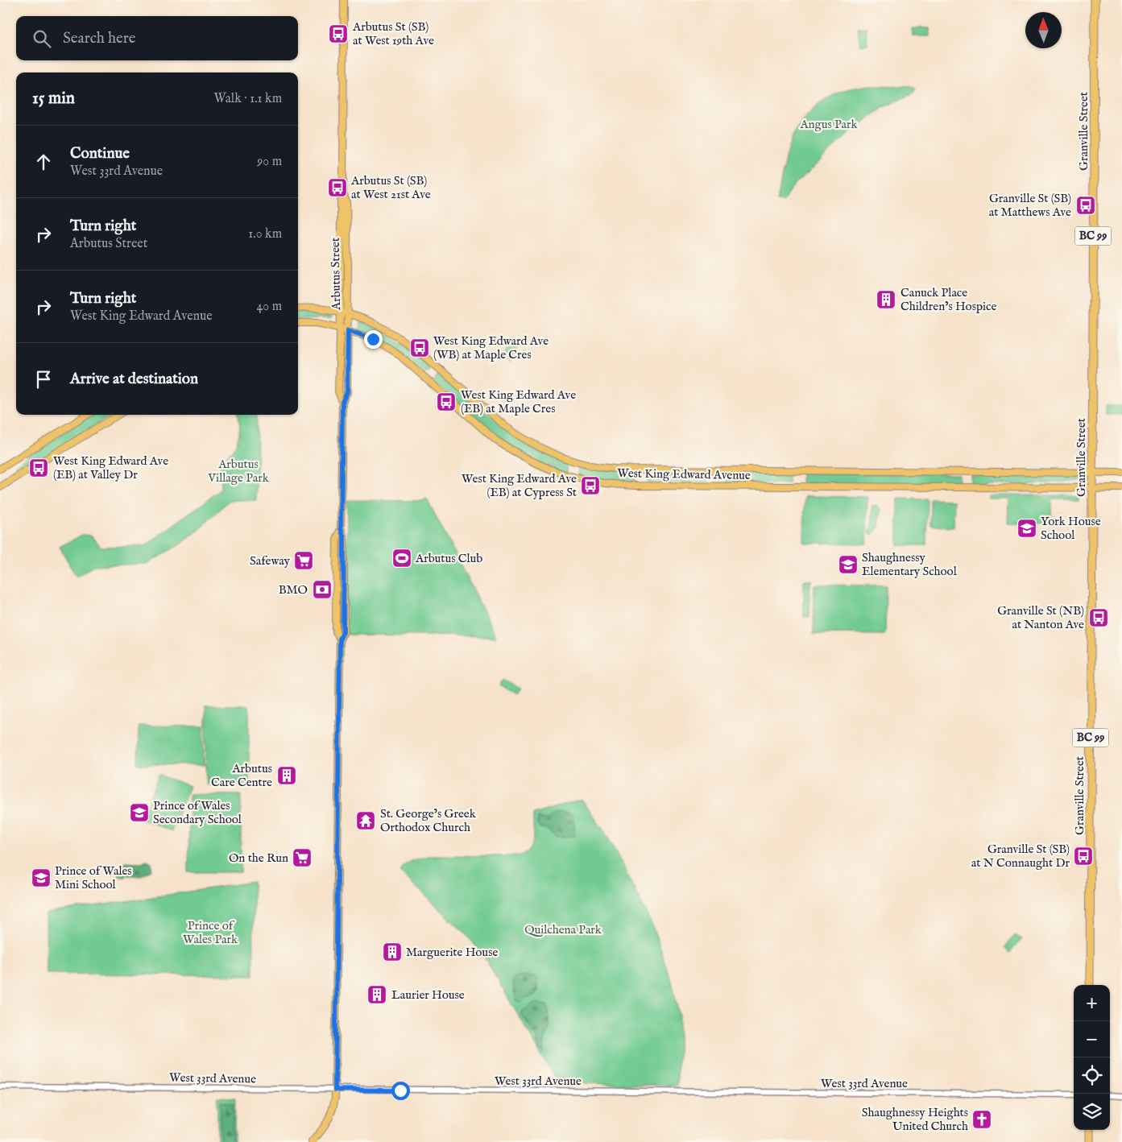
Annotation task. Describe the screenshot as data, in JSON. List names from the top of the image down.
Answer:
{
  "streets": {
    "highway": ["Granville Street", "BC 99"],
    "main road": ["Arbutus Street", "West King Edward Avenue"],
    "street": ["West 33rd Avenue"]
  },
  "crossings": [
    ["Granville Street", "West King Edward Avenue"],
    ["Arbutus Street", "West King Edward Avenue"],
    ["Arbutus Street", "West 33rd Avenue"]
  ],
  "parks": [
    "Angus Park",
    "Arbutus Village Park",
    "Prince of Wales Park",
    "Quilchena Park"
  ],
  "places": {
    "bus stop": [
      "Arbutus St (SB) at West 19th Ave",
      "Arbutus St (SB) at West 21st Ave",
      "Granville St (SB) at Matthews Ave",
      "West King Edward Ave (WB) at Maple Cres",
      "West King Edward Ave (EB) at Maple Cres",
      "West King Edward Ave (EB) at Valley Dr",
      "West King Edward Ave (EB) at Cypress St",
      "Granville St (NB) at Nanton Ave",
      "Granville St (SB) at N Connaught Dr"
    ],
    "building": [
      "Canuck Place Children’s Hospice",
      "Arbutus Care Centre",
      "Marguerite House",
      "Laurier House"
    ],
    "school or university": [
      "York House School",
      "Shaughnessy Elementary School",
      "Prince of Wales Secondary School",
      "Prince of Wales Mini School"
    ],
    "sports": ["Arbutus Club"],
    "supermarket": ["Safeway", "On the Run"],
    "bank": ["BMO"],
    "temple": ["St. George’s Greek Orthodox Church"],
    "church": ["Shaughnessy Heights United Church"]
  },
  "north": "top",
  "page": {
    "search": "Search here",
    "heading": ["15 min", "Walk · 1.1 km"],
    "list": [
      ["Continue", "West 33rd Avenue", "90 m"],
      ["Turn right", "Arbutus Street", "1.0 km"],
      ["Turn right", "West King Edward Avenue", "40 m"],
      "Arrive at destination"
    ],
    "map_buttons": ["+", "−"]
  }
}
